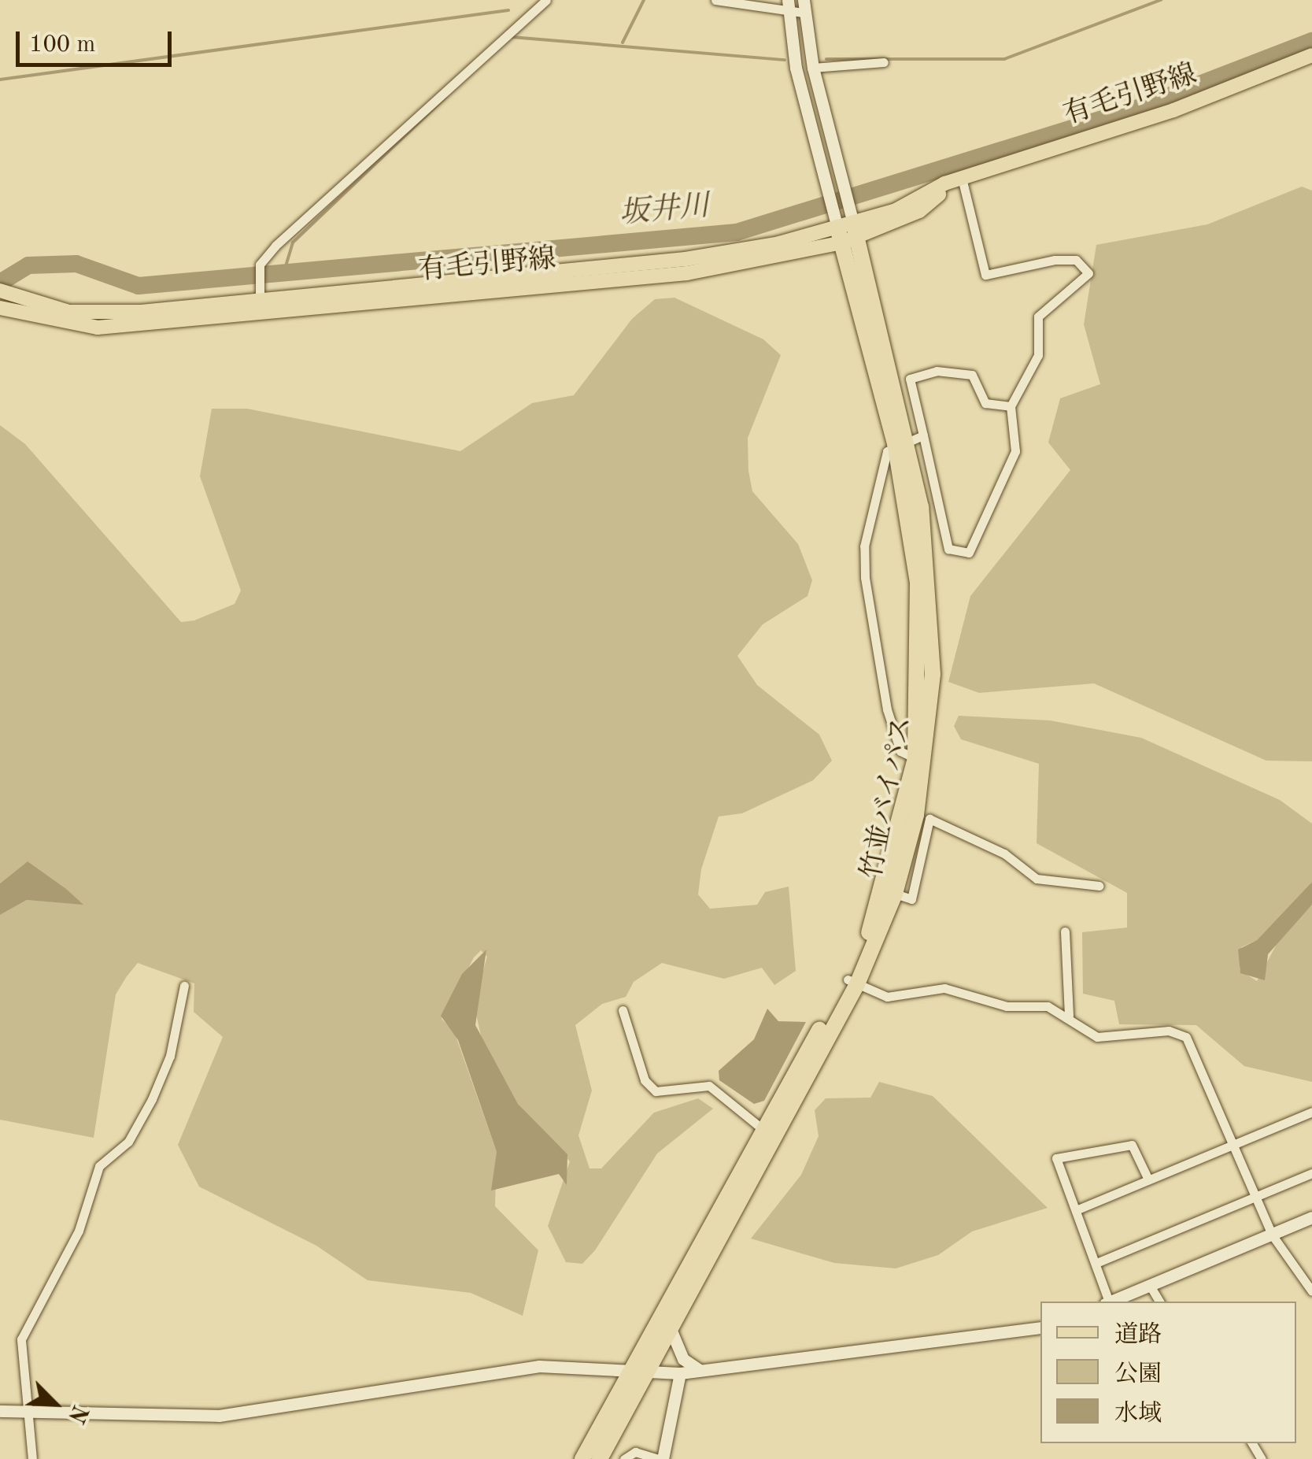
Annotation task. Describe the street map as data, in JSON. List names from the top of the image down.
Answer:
{
  "streets": {
    "highway": ["竹並バイパス"],
    "main road": ["有毛引野線"]
  },
  "crossings": [
    ["有毛引野線", "竹並バイパス"]
  ],
  "water": ["坂井川"],
  "legend": ["道路", "公園", "水域"],
  "scale_bar": "100 m",
  "north": "bottom right"
}
